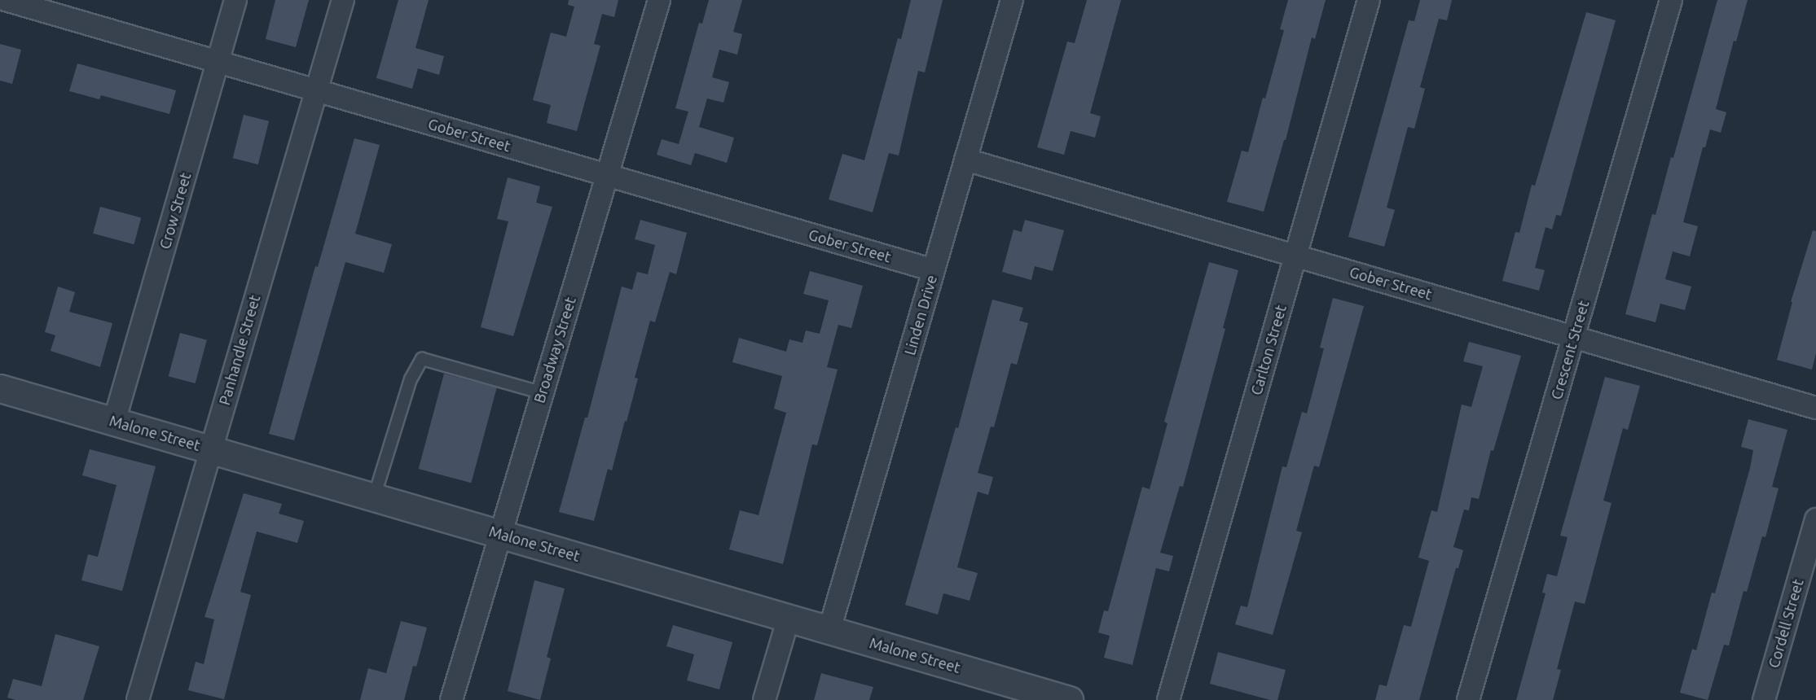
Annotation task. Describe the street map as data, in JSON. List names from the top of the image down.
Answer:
{
  "streets": {
    "street": [
      "Gober Street",
      "Crow Street",
      "Linden Drive",
      "Panhandle Street",
      "Broadway Street",
      "Carlton Street",
      "Crescent Street",
      "Malone Street",
      "Cordell Street"
    ]
  },
  "crossings": [
    ["Gober Street", "Crow Street"],
    ["Gober Street", "Linden Drive"],
    ["Gober Street", "Panhandle Street"],
    ["Gober Street", "Broadway Street"],
    ["Gober Street", "Carlton Street"],
    ["Gober Street", "Crescent Street"],
    ["Crow Street", "Malone Street"],
    ["Linden Drive", "Malone Street"],
    ["Panhandle Street", "Malone Street"],
    ["Broadway Street", "Malone Street"]
  ]
}
